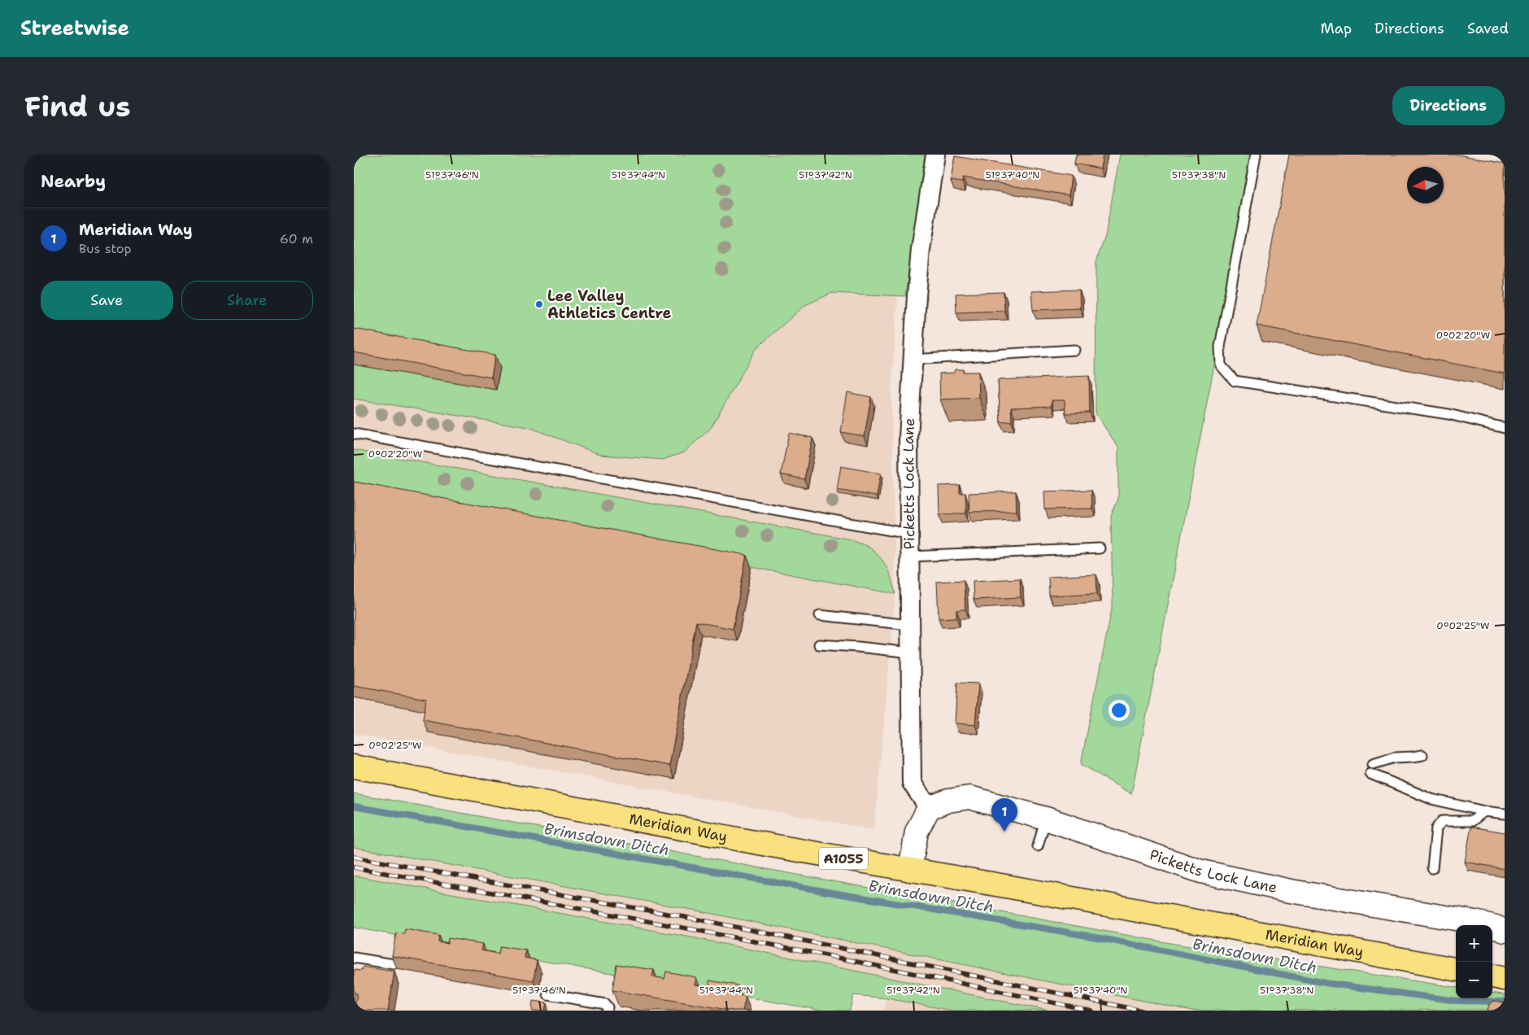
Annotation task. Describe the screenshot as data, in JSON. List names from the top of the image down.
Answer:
{
  "streets": {
    "main road": ["Meridian Way", "A1055"],
    "street": ["Picketts Lock Lane"]
  },
  "water": ["Brimsdown Ditch"],
  "places": ["Lee Valley Athletics Centre"],
  "north": "left",
  "page": {
    "header": "Streetwise",
    "nav": ["Map", "Directions", "Saved"],
    "buttons": [
      "Directions",
      ["Save", "Share"]
    ],
    "title": "Find us",
    "heading": "Nearby",
    "list": [
      {
        "mark": "1",
        "name": "Meridian Way",
        "note": "Bus stop",
        "value": "60 m"
      }
    ],
    "pins": "1",
    "map_buttons": ["+", "−"]
  },
  "coordinates": [
    "51°37'46\"N",
    "51°37'44\"N",
    "51°37'42\"N",
    "51°37'40\"N",
    "51°37'38\"N",
    "0°02'20\"W",
    "0°02'25\"W"
  ]
}
